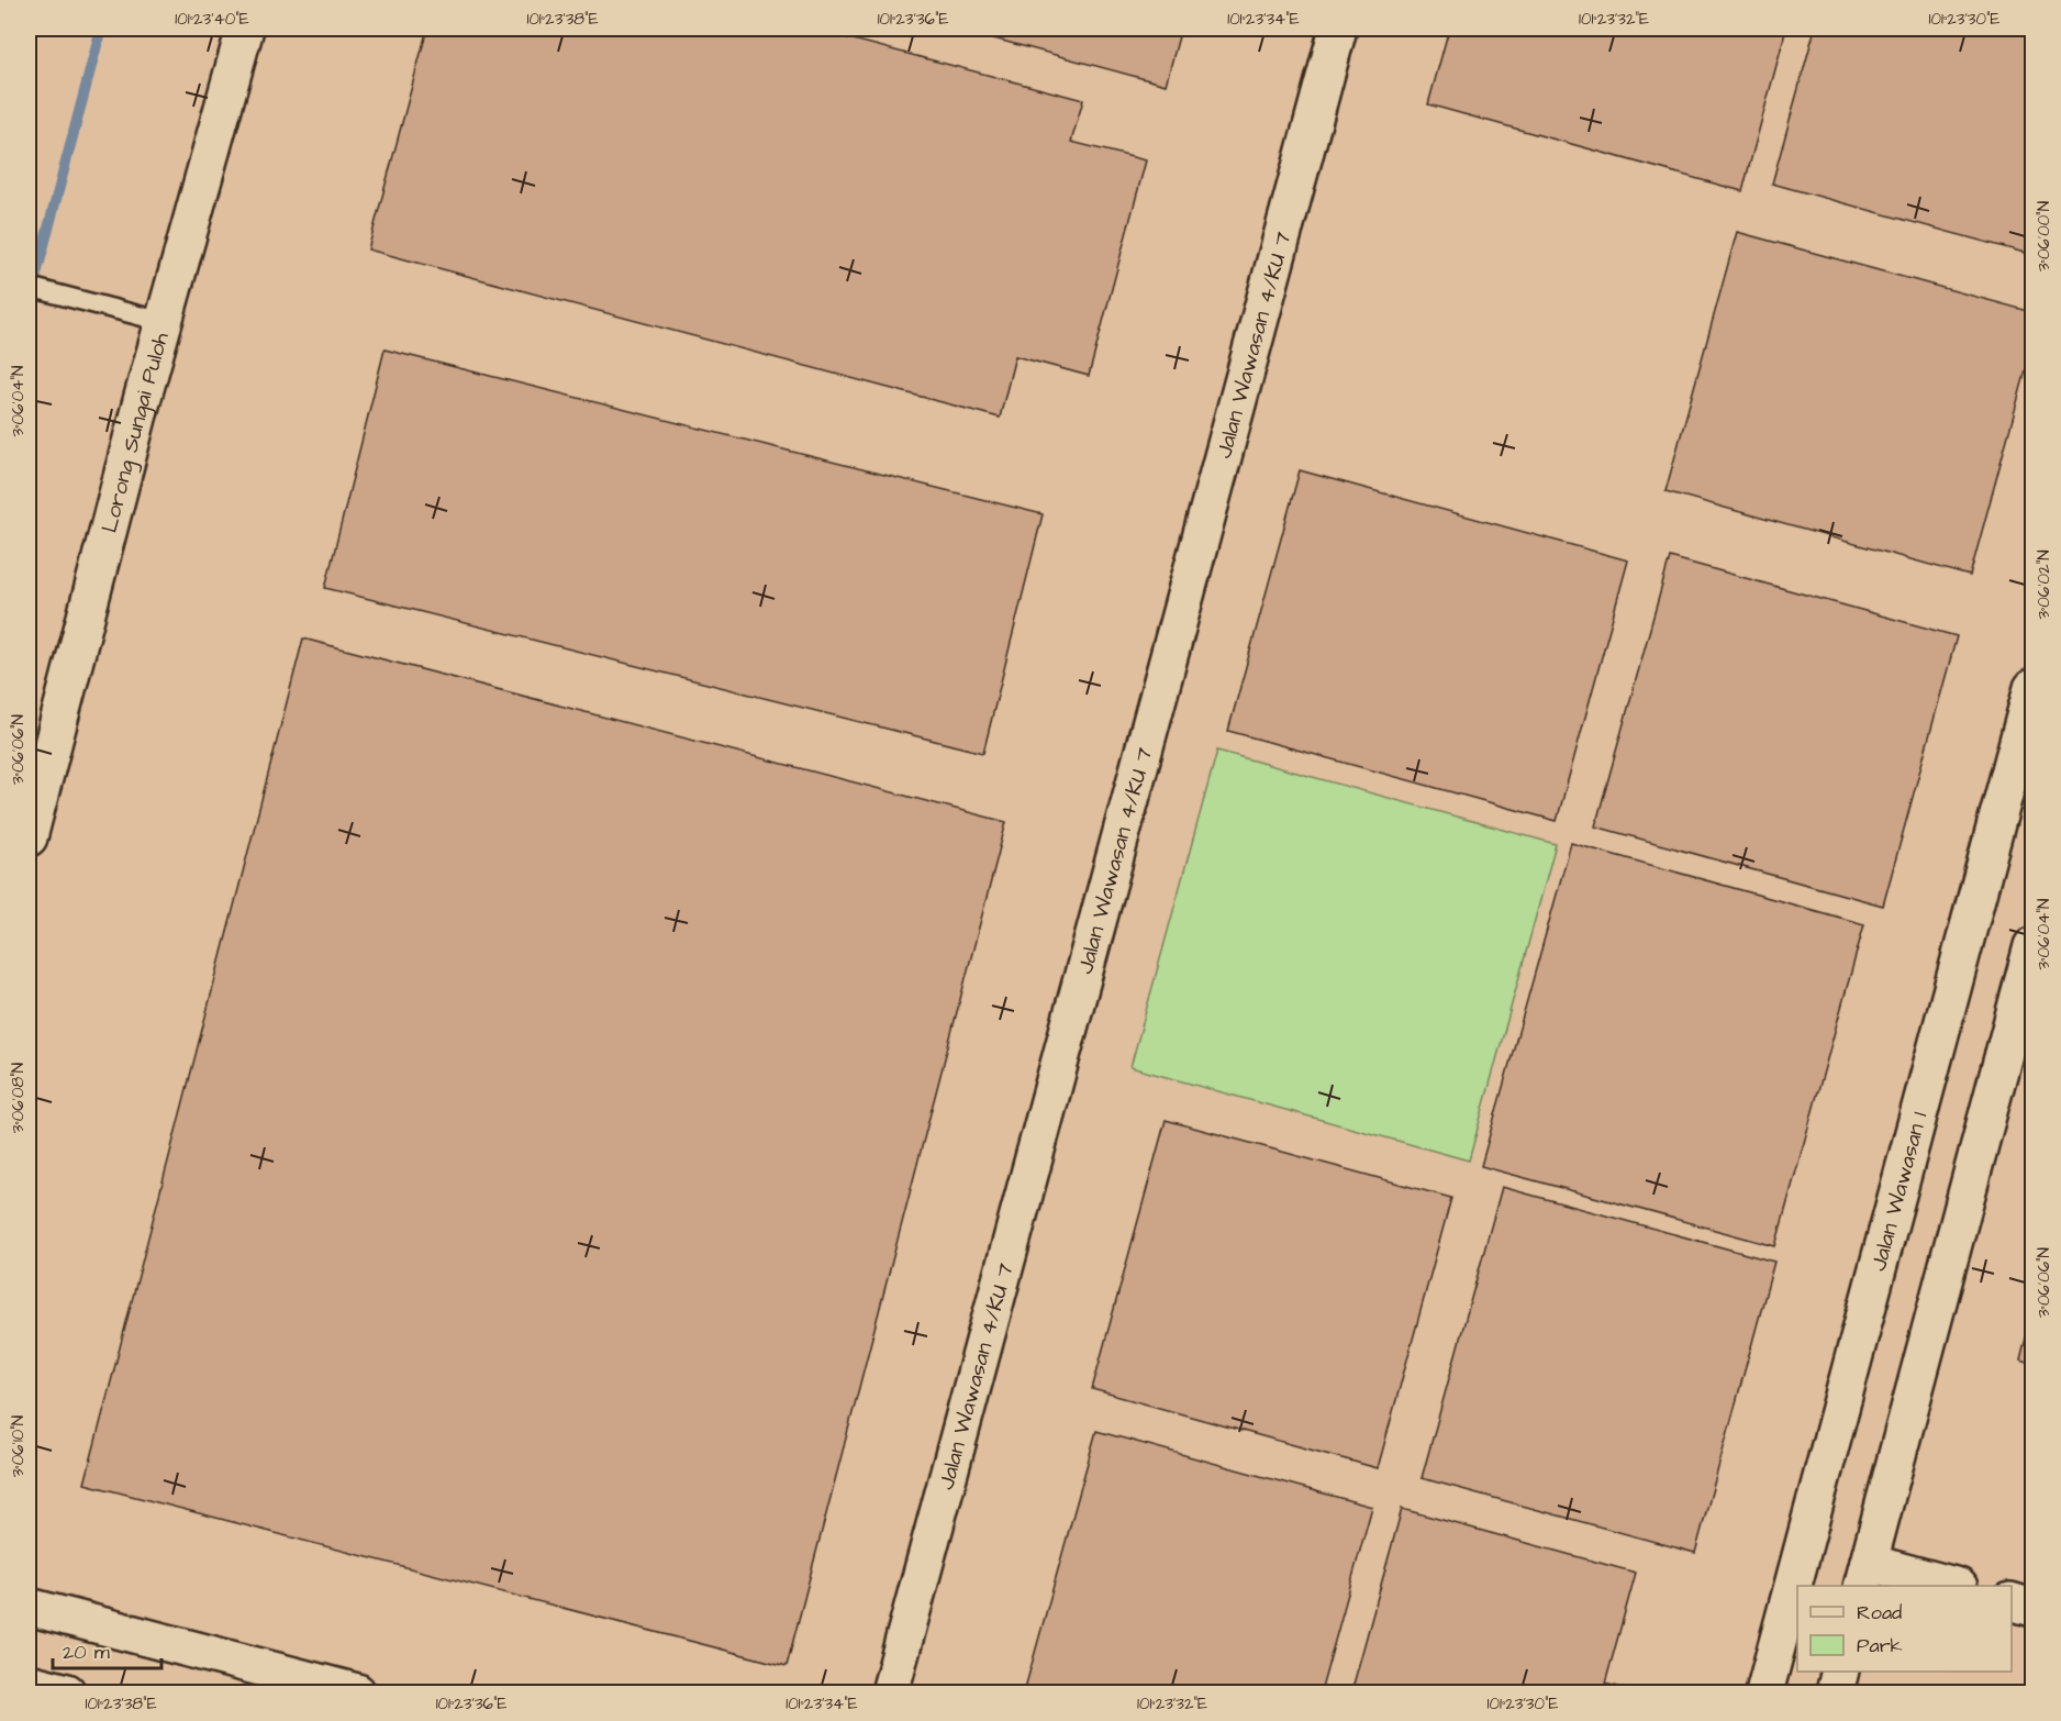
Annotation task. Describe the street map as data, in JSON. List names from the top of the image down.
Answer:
{
  "streets": {
    "street": ["Jalan Wawasan 4/KU 7", "Lorong Sungai Puloh", "Jalan Wawasan 1"]
  },
  "legend": ["Road", "Park"],
  "scale_bar": "20 m",
  "coordinates": [
    "101°23'40\"E",
    "101°23'38\"E",
    "101°23'36\"E",
    "101°23'34\"E",
    "101°23'32\"E",
    "101°23'30\"E",
    "3°06'00\"N",
    "3°06'04\"N",
    "3°06'02\"N",
    "3°06'06\"N",
    "3°06'08\"N",
    "3°06'10\"N"
  ]
}
